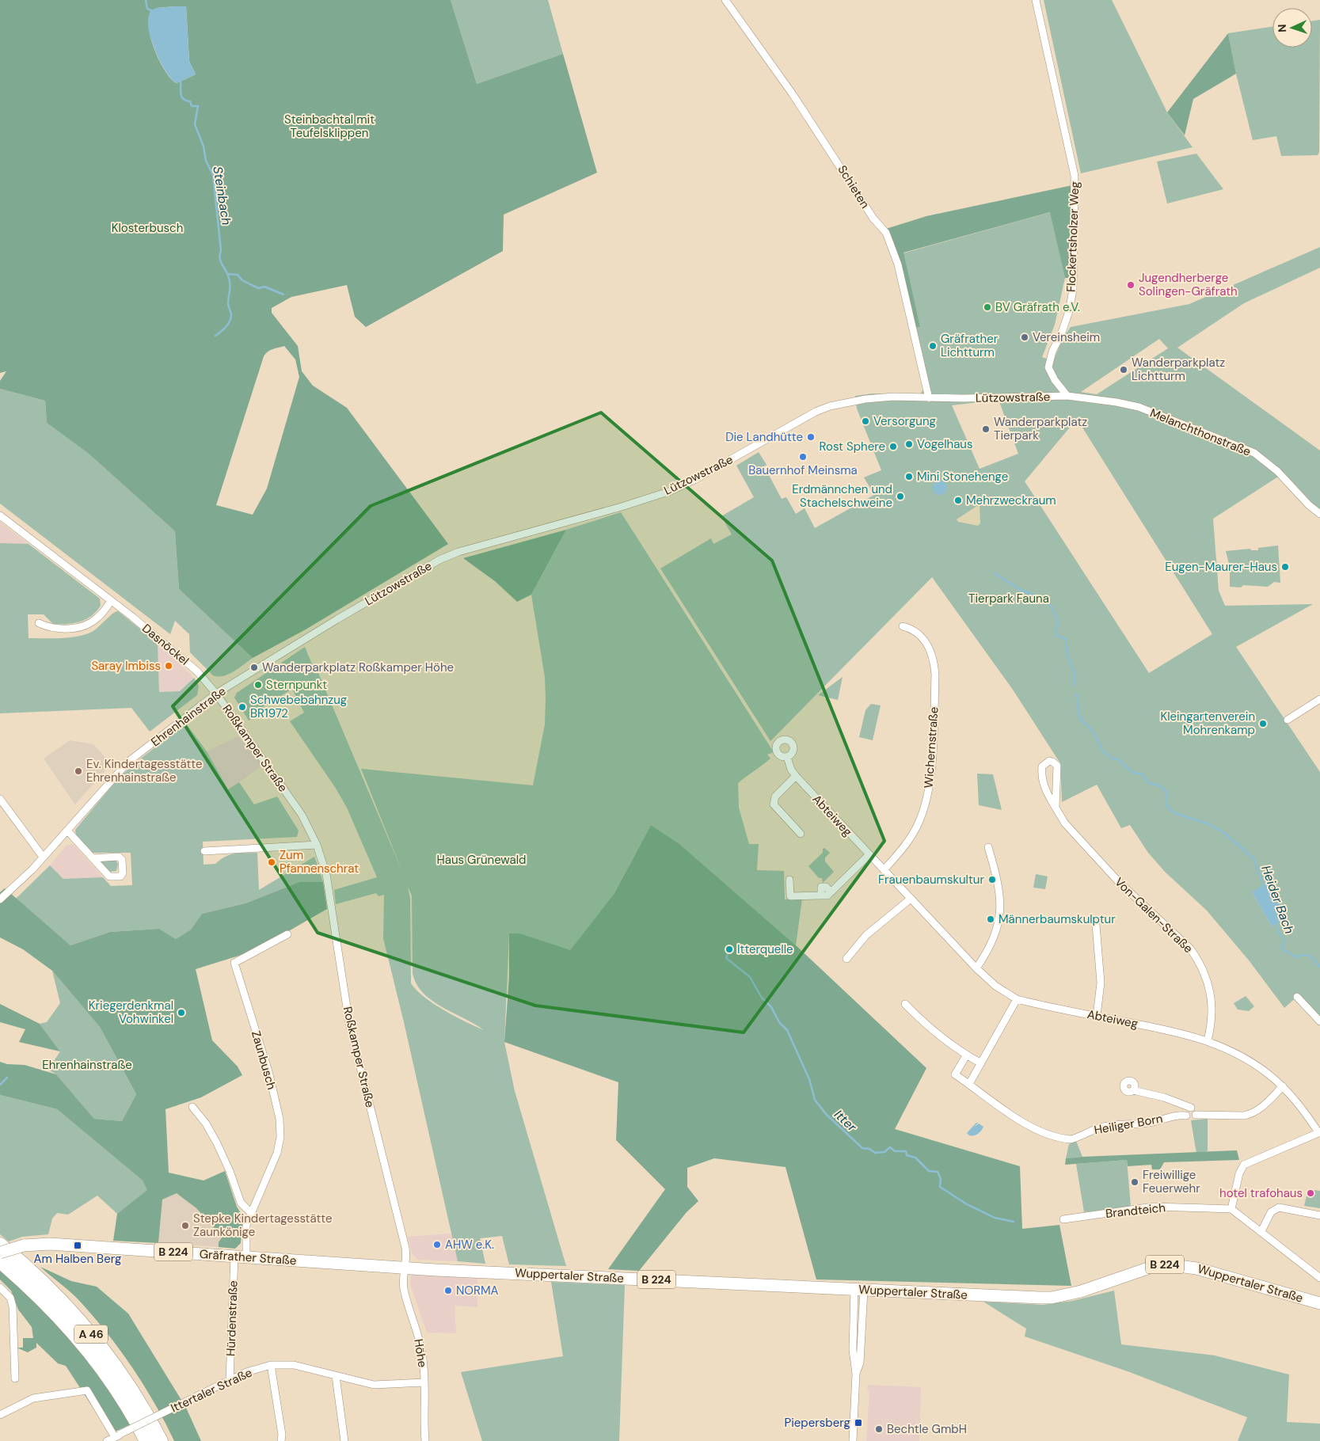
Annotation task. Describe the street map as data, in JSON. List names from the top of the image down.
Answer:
{
  "streets": {
    "highway": ["A 46"],
    "main road": ["B 224", "Gräfrather Straße", "Wuppertaler Straße"],
    "street": [
      "Schieten",
      "Flockertsholzer Weg",
      "Lützowstraße",
      "Melanchthonstraße",
      "Dasnöckel",
      "Ehrenhainstraße",
      "Wichernstraße",
      "Roßkamper Straße",
      "Abteiweg",
      "Von-Galen-Straße",
      "Zaunbusch",
      "Heiliger Born",
      "Brandteich",
      "Hürdenstraße",
      "Höhe",
      "Ittertaler Straße"
    ]
  },
  "crossings": [
    ["Schieten", "Lützowstraße"],
    ["Flockertsholzer Weg", "Lützowstraße"],
    ["Lützowstraße", "Melanchthonstraße"],
    ["Lützowstraße", "Ehrenhainstraße"],
    ["Dasnöckel", "Ehrenhainstraße"],
    ["Dasnöckel", "Roßkamper Straße"],
    ["Ehrenhainstraße", "Roßkamper Straße"],
    ["Wichernstraße", "Abteiweg"],
    ["Roßkamper Straße", "Gräfrather Straße"],
    ["Roßkamper Straße", "Höhe"],
    ["Abteiweg", "Von-Galen-Straße"],
    ["Abteiweg", "Heiliger Born"],
    ["Zaunbusch", "Gräfrather Straße"],
    ["Zaunbusch", "Hürdenstraße"],
    ["Gräfrather Straße", "Wuppertaler Straße"],
    ["Gräfrather Straße", "Hürdenstraße"],
    ["Gräfrather Straße", "Höhe"],
    ["Hürdenstraße", "Ittertaler Straße"],
    ["Höhe", "Ittertaler Straße"]
  ],
  "water": ["Steinbach", "Heider Bach", "Itter"],
  "parks": [
    "Steinbachtal mit Teufelsklippen",
    "Klosterbusch",
    "Tierpark Fauna",
    "Haus Grünewald",
    "Ehrenhainstraße"
  ],
  "places": {
    "other": [
      "Jugendherberge Solingen-Gräfrath",
      "BV Gräfrath e.V.",
      "Vereinsheim",
      "Gräfrather Lichtturm",
      "Wanderparkplatz Lichtturm",
      "Versorgung",
      "Wanderparkplatz Tierpark",
      "Die Landhütte",
      "Vogelhaus",
      "Rost Sphere",
      "Bauernhof Meinsma",
      "Mini Stonehenge",
      "Erdmännchen und Stachelschweine",
      "Mehrzweckraum",
      "Eugen-Maurer-Haus",
      "Saray Imbiss",
      "Wanderparkplatz Roßkamper Höhe",
      "Sternpunkt",
      "Schwebebahnzug BR1972",
      "Kleingartenverein Mohrenkamp",
      "Ev. Kindertagesstätte Ehrenhainstraße",
      "Zum Pfannenschrat",
      "Frauenbaumskultur",
      "Männerbaumskulptur",
      "Itterquelle",
      "Kriegerdenkmal Vohwinkel",
      "Freiwillige Feuerwehr",
      "hotel trafohaus",
      "Stepke Kindertagesstätte Zaunkönige",
      "AHW e.K.",
      "NORMA",
      "Bechtle GmbH"
    ],
    "transit": ["Am Halben Berg", "Piepersberg"]
  },
  "north": "left"
}
